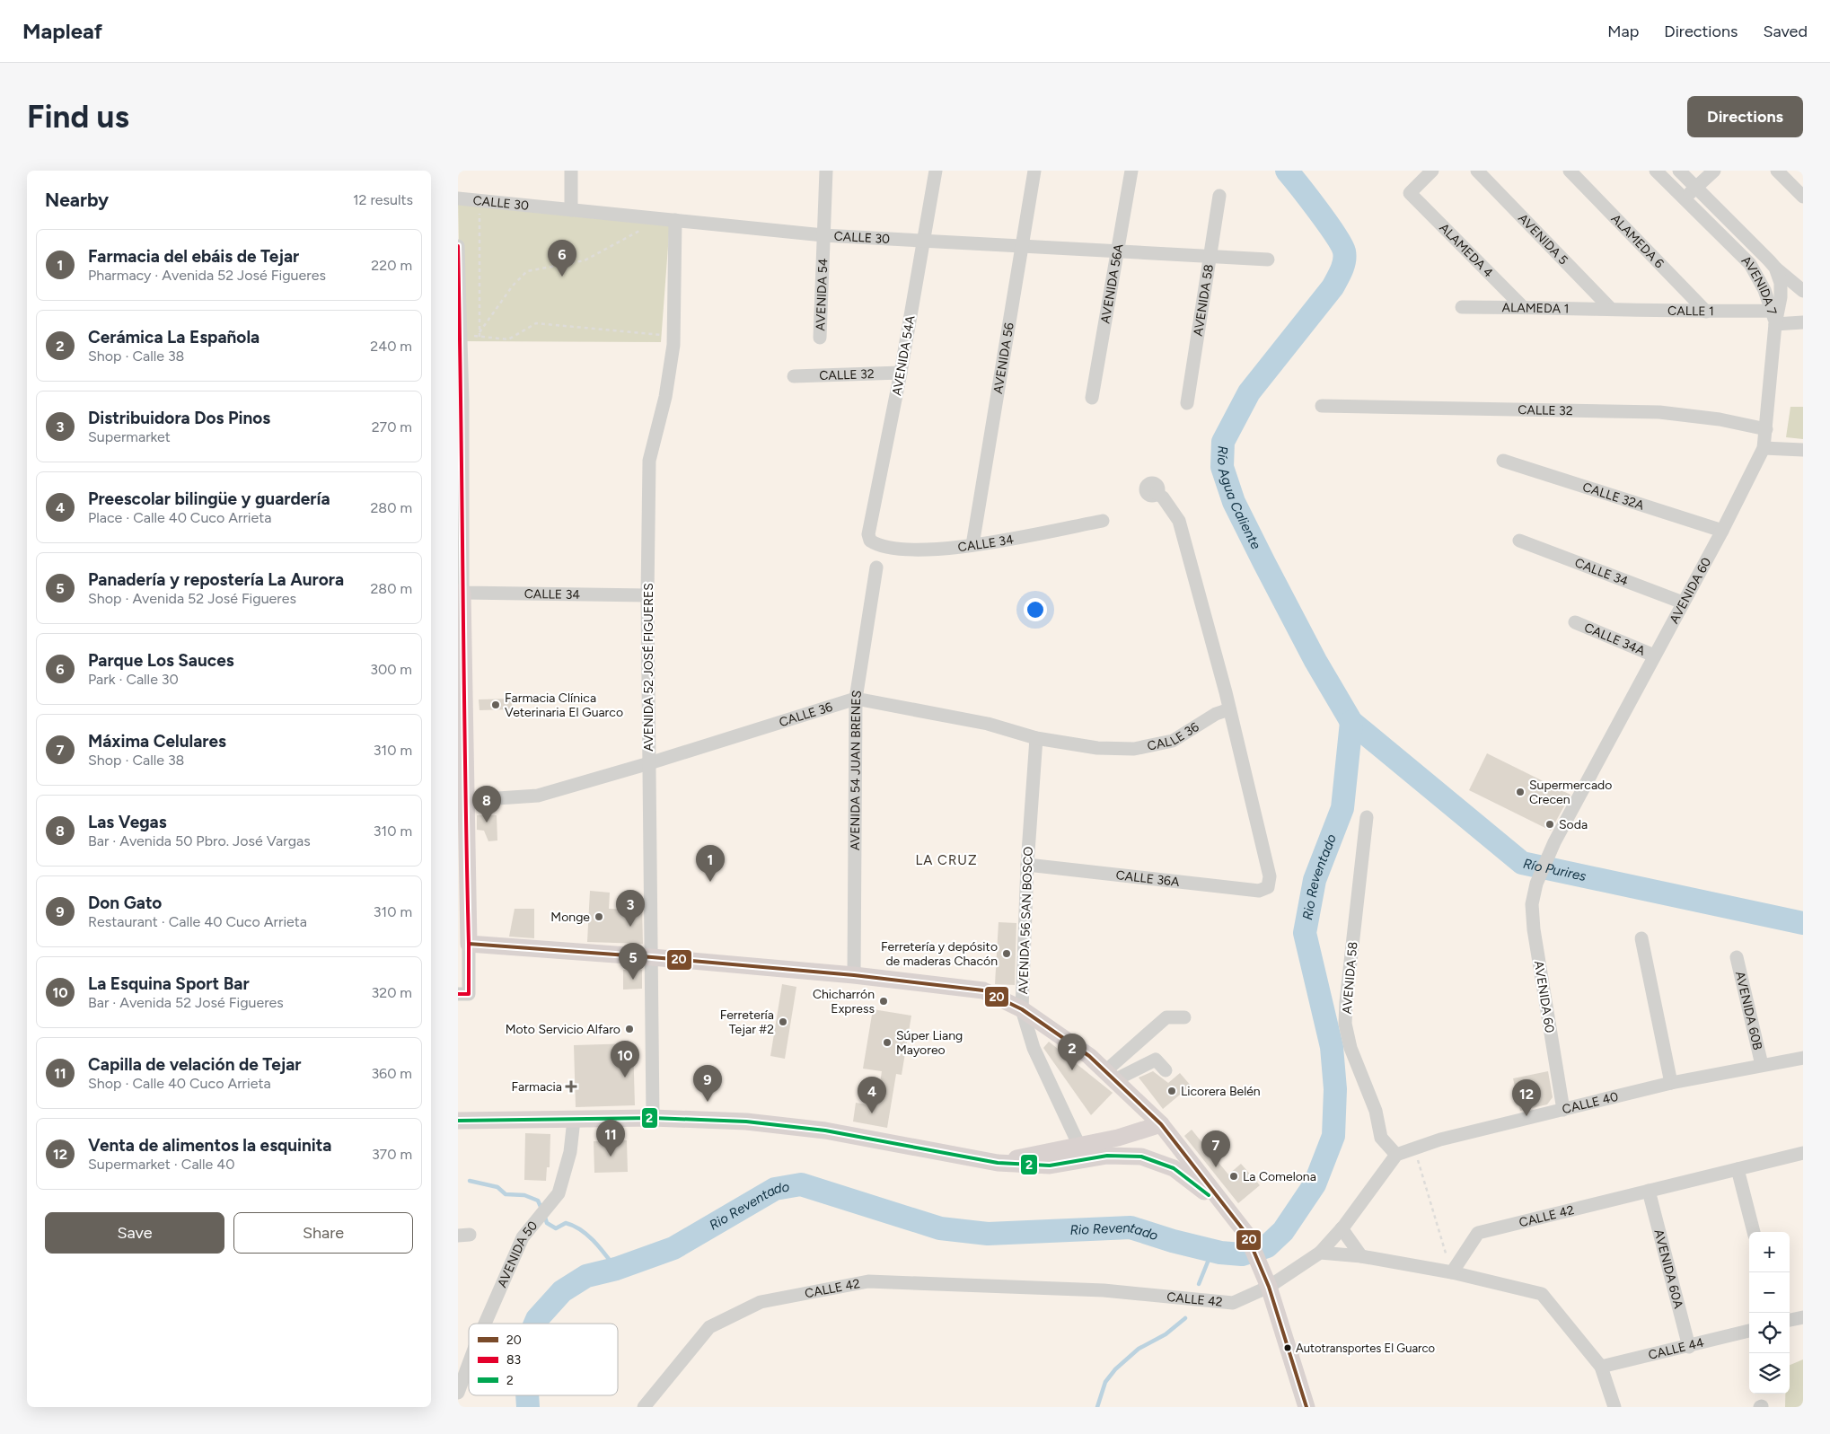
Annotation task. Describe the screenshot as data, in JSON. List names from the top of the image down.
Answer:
{
  "streets": {
    "street": [
      "CALLE 30",
      "AVENIDA 5",
      "ALAMEDA 6",
      "ALAMEDA 4",
      "AVENIDA 56A",
      "AVENIDA 7",
      "AVENIDA 54",
      "AVENIDA 58",
      "ALAMEDA 1",
      "CALLE 1",
      "AVENIDA 54A",
      "AVENIDA 56",
      "CALLE 32",
      "CALLE 32A",
      "CALLE 34",
      "AVENIDA 60",
      "CALLE 34A",
      "AVENIDA 52 JOSÉ FIGUERES",
      "CALLE 36",
      "AVENIDA 54 JUAN BRENES",
      "CALLE 36A",
      "AVENIDA 56 SAN BOSCO",
      "AVENIDA 60B",
      "CALLE 40",
      "CALLE 42",
      "AVENIDA 50",
      "AVENIDA 60A",
      "CALLE 44"
    ]
  },
  "crossings": [
    ["CALLE 30", "AVENIDA 56A"],
    ["CALLE 30", "AVENIDA 54"],
    ["CALLE 30", "AVENIDA 58"],
    ["CALLE 30", "AVENIDA 54A"],
    ["CALLE 30", "AVENIDA 56"],
    ["CALLE 30", "AVENIDA 52 JOSÉ FIGUERES"],
    ["AVENIDA 5", "ALAMEDA 1"],
    ["AVENIDA 5", "CALLE 1"],
    ["ALAMEDA 6", "CALLE 1"],
    ["ALAMEDA 4", "ALAMEDA 1"],
    ["AVENIDA 7", "CALLE 1"],
    ["AVENIDA 7", "AVENIDA 60"],
    ["AVENIDA 58", "CALLE 40"],
    ["ALAMEDA 1", "CALLE 1"],
    ["AVENIDA 54A", "CALLE 32"],
    ["AVENIDA 54A", "CALLE 34"],
    ["AVENIDA 56", "CALLE 34"],
    ["CALLE 32", "AVENIDA 60"],
    ["CALLE 32A", "AVENIDA 60"],
    ["CALLE 34", "AVENIDA 60"],
    ["CALLE 34", "AVENIDA 52 JOSÉ FIGUERES"],
    ["AVENIDA 60", "CALLE 34A"],
    ["AVENIDA 60", "CALLE 40"],
    ["AVENIDA 52 JOSÉ FIGUERES", "CALLE 36"],
    ["CALLE 36", "AVENIDA 54 JUAN BRENES"],
    ["CALLE 36", "CALLE 36A"],
    ["CALLE 36", "AVENIDA 56 SAN BOSCO"],
    ["CALLE 36A", "AVENIDA 56 SAN BOSCO"],
    ["AVENIDA 60B", "CALLE 40"],
    ["CALLE 42", "AVENIDA 60A"],
    ["AVENIDA 60A", "CALLE 44"]
  ],
  "districts": ["LA CRUZ"],
  "water": ["Río Agua Caliente", "Río Purires", "Rio Reventado"],
  "places": {
    "other": [
      "Farmacia Clínica Veterinaria El Guarco",
      "Supermercado Crecen",
      "Soda",
      "Monge",
      "Ferretería y depósito de maderas Chacón",
      "Chicharrón Express",
      "Ferretería Tejar #2",
      "Moto Servicio Alfaro",
      "Súper Liang Mayoreo",
      "Licorera Belén",
      "La Comelona",
      "Autotransportes El Guarco"
    ],
    "health": ["Farmacia"]
  },
  "lines": ["transit line 83", "transit line 20", "transit line 2"],
  "legend": ["20", "83", "2"],
  "page": {
    "header": "Mapleaf",
    "nav": ["Map", "Directions", "Saved"],
    "buttons": [
      "Directions",
      ["Save", "Share"]
    ],
    "title": "Find us",
    "heading": ["Nearby", "12 results"],
    "list": [
      {
        "mark": "1",
        "name": "Farmacia del ebáis de Tejar",
        "note": "Pharmacy · Avenida 52 José Figueres",
        "value": "220 m"
      },
      {
        "mark": "2",
        "name": "Cerámica La Española",
        "note": "Shop · Calle 38",
        "value": "240 m"
      },
      {
        "mark": "3",
        "name": "Distribuidora Dos Pinos",
        "note": "Supermarket",
        "value": "270 m"
      },
      {
        "mark": "4",
        "name": "Preescolar bilingüe y guardería",
        "note": "Place · Calle 40 Cuco Arrieta",
        "value": "280 m"
      },
      {
        "mark": "5",
        "name": "Panadería y repostería La Aurora",
        "note": "Shop · Avenida 52 José Figueres",
        "value": "280 m"
      },
      {
        "mark": "6",
        "name": "Parque Los Sauces",
        "note": "Park · Calle 30",
        "value": "300 m"
      },
      {
        "mark": "7",
        "name": "Máxima Celulares",
        "note": "Shop · Calle 38",
        "value": "310 m"
      },
      {
        "mark": "8",
        "name": "Las Vegas",
        "note": "Bar · Avenida 50 Pbro. José Vargas",
        "value": "310 m"
      },
      {
        "mark": "9",
        "name": "Don Gato",
        "note": "Restaurant · Calle 40 Cuco Arrieta",
        "value": "310 m"
      },
      {
        "mark": "10",
        "name": "La Esquina Sport Bar",
        "note": "Bar · Avenida 52 José Figueres",
        "value": "320 m"
      },
      {
        "mark": "11",
        "name": "Capilla de velación de Tejar",
        "note": "Shop · Calle 40 Cuco Arrieta",
        "value": "360 m"
      },
      {
        "mark": "12",
        "name": "Venta de alimentos la esquinita",
        "note": "Supermarket · Calle 40",
        "value": "370 m"
      }
    ],
    "pins": [
      "6",
      "8",
      "1",
      "3",
      "5",
      "2",
      "10",
      "9",
      "4",
      "12",
      "11",
      "7"
    ],
    "map_buttons": ["+", "−"]
  }
}
